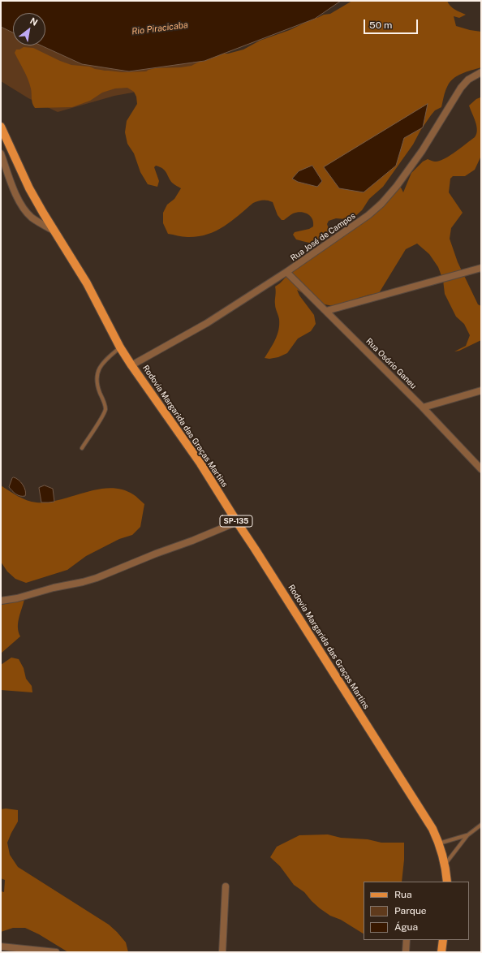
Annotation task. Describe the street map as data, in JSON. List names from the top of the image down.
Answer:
{
  "streets": {
    "main road": ["Rodovia Margarida das Graças Martins", "SP-135"],
    "street": ["Rua José de Campos", "Rua Osório Ganeu"]
  },
  "crossings": [
    ["Rua José de Campos", "Rua Osório Ganeu"],
    ["Rua José de Campos", "Rodovia Margarida das Graças Martins"]
  ],
  "water": ["Rio Piracicaba"],
  "legend": ["Rua", "Parque", "Água"],
  "scale_bar": "50 m",
  "north": "top right"
}
